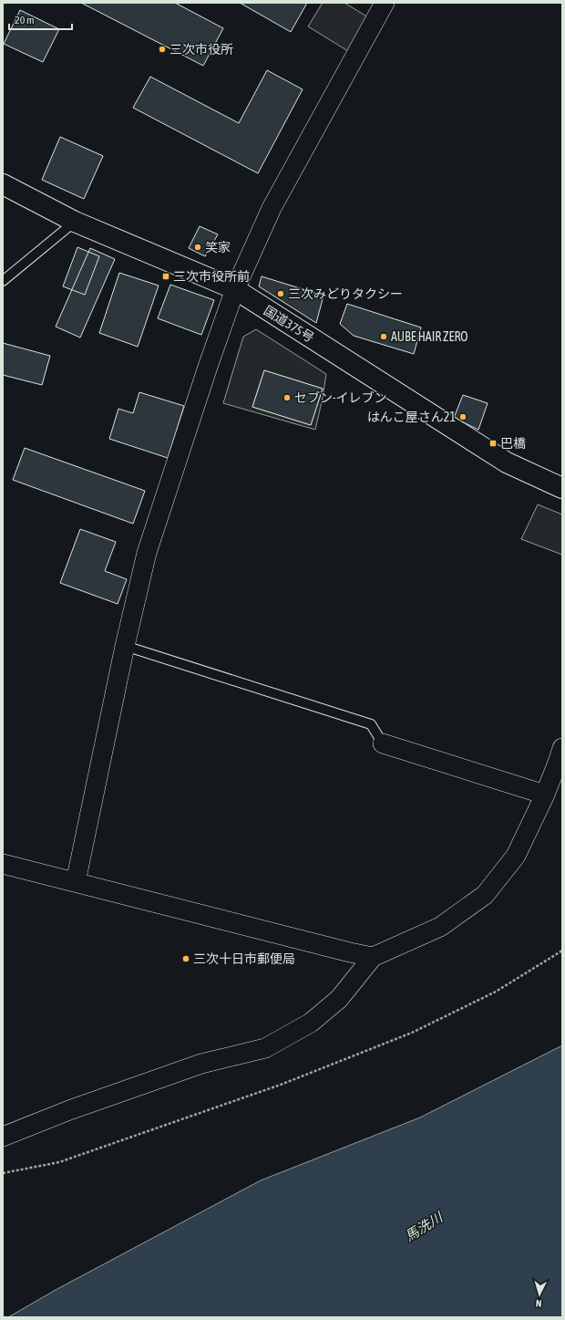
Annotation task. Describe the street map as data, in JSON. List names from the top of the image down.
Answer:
{
  "streets": {
    "highway": ["国道375号"]
  },
  "water": ["馬洗川"],
  "places": {
    "other": [
      "三次市役所",
      "笑家",
      "三次みどりタクシー",
      "AUBE HAIR ZERO",
      "セブン-イレブン",
      "はんこ屋さん21",
      "三次十日市郵便局"
    ],
    "transit": ["三次市役所前", "巴橋"]
  },
  "scale_bar": "20 m",
  "north": "bottom"
}
